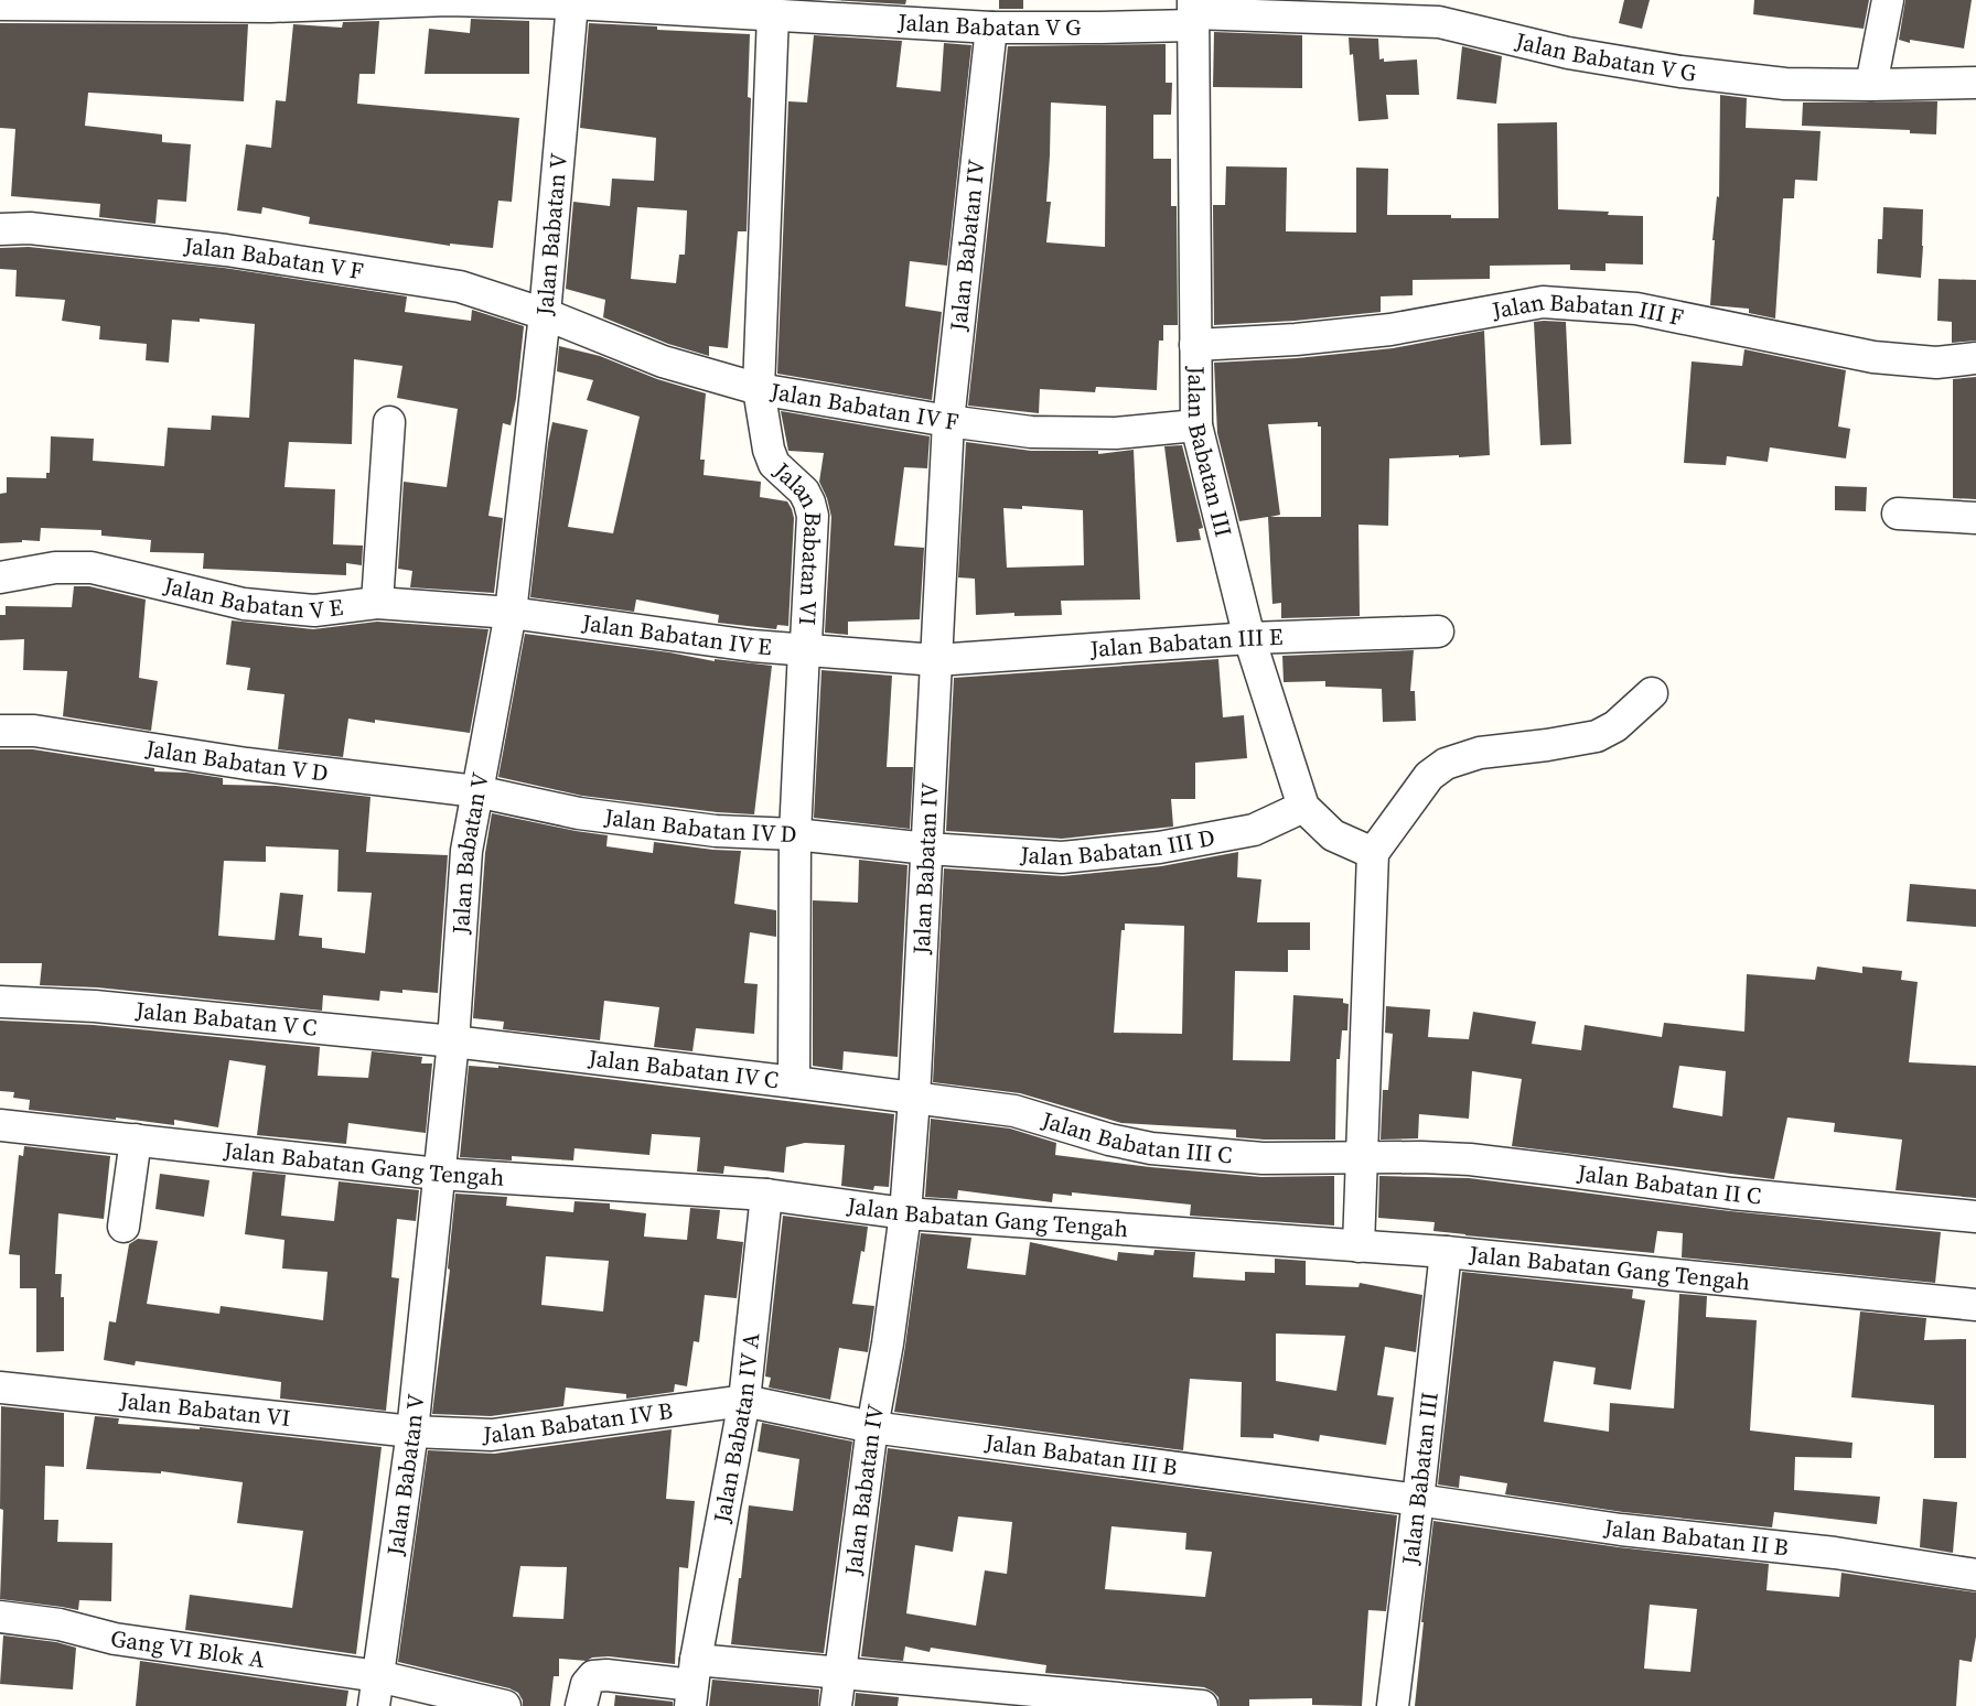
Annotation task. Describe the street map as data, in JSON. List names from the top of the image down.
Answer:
{
  "streets": {
    "street": [
      "Jalan Babatan V G",
      "Jalan Babatan V",
      "Jalan Babatan IV",
      "Jalan Babatan V F",
      "Jalan Babatan III F",
      "Jalan Babatan IV F",
      "Jalan Babatan III",
      "Jalan Babatan VI",
      "Jalan Babatan V E",
      "Jalan Babatan IV E",
      "Jalan Babatan III E",
      "Jalan Babatan V D",
      "Jalan Babatan IV D",
      "Jalan Babatan III D",
      "Jalan Babatan V C",
      "Jalan Babatan IV C",
      "Jalan Babatan III C",
      "Jalan Babatan Gang Tengah",
      "Jalan Babatan II C",
      "Jalan Babatan IV B",
      "Jalan Babatan IV A",
      "Jalan Babatan III B",
      "Jalan Babatan II B",
      "Gang VI Blok A"
    ]
  },
  "crossings": [
    ["Jalan Babatan V G", "Jalan Babatan V"],
    ["Jalan Babatan V G", "Jalan Babatan IV"],
    ["Jalan Babatan V G", "Jalan Babatan III"],
    ["Jalan Babatan V G", "Jalan Babatan VI"],
    ["Jalan Babatan V", "Jalan Babatan V F"],
    ["Jalan Babatan V", "Jalan Babatan IV F"],
    ["Jalan Babatan V", "Jalan Babatan VI"],
    ["Jalan Babatan V", "Jalan Babatan V E"],
    ["Jalan Babatan V", "Jalan Babatan IV E"],
    ["Jalan Babatan V", "Jalan Babatan V D"],
    ["Jalan Babatan V", "Jalan Babatan IV D"],
    ["Jalan Babatan V", "Jalan Babatan V C"],
    ["Jalan Babatan V", "Jalan Babatan IV C"],
    ["Jalan Babatan V", "Jalan Babatan Gang Tengah"],
    ["Jalan Babatan V", "Jalan Babatan IV B"],
    ["Jalan Babatan V", "Gang VI Blok A"],
    ["Jalan Babatan IV", "Jalan Babatan IV F"],
    ["Jalan Babatan IV", "Jalan Babatan IV E"],
    ["Jalan Babatan IV", "Jalan Babatan III E"],
    ["Jalan Babatan IV", "Jalan Babatan IV D"],
    ["Jalan Babatan IV", "Jalan Babatan III D"],
    ["Jalan Babatan IV", "Jalan Babatan IV C"],
    ["Jalan Babatan IV", "Jalan Babatan III C"],
    ["Jalan Babatan IV", "Jalan Babatan Gang Tengah"],
    ["Jalan Babatan IV", "Jalan Babatan III B"],
    ["Jalan Babatan V F", "Jalan Babatan IV F"],
    ["Jalan Babatan III F", "Jalan Babatan III"],
    ["Jalan Babatan IV F", "Jalan Babatan III"],
    ["Jalan Babatan IV F", "Jalan Babatan VI"],
    ["Jalan Babatan III", "Jalan Babatan III E"],
    ["Jalan Babatan III", "Jalan Babatan III D"],
    ["Jalan Babatan III", "Jalan Babatan Gang Tengah"],
    ["Jalan Babatan III", "Jalan Babatan III B"],
    ["Jalan Babatan III", "Jalan Babatan II B"],
    ["Jalan Babatan VI", "Jalan Babatan IV E"],
    ["Jalan Babatan VI", "Jalan Babatan IV D"],
    ["Jalan Babatan VI", "Jalan Babatan IV C"],
    ["Jalan Babatan VI", "Jalan Babatan IV B"],
    ["Jalan Babatan V E", "Jalan Babatan IV E"],
    ["Jalan Babatan IV E", "Jalan Babatan III E"],
    ["Jalan Babatan V D", "Jalan Babatan IV D"],
    ["Jalan Babatan IV D", "Jalan Babatan III D"],
    ["Jalan Babatan V C", "Jalan Babatan IV C"],
    ["Jalan Babatan IV C", "Jalan Babatan III C"],
    ["Jalan Babatan III C", "Jalan Babatan II C"],
    ["Jalan Babatan Gang Tengah", "Jalan Babatan IV A"],
    ["Jalan Babatan IV B", "Jalan Babatan IV A"],
    ["Jalan Babatan IV B", "Jalan Babatan III B"],
    ["Jalan Babatan IV A", "Jalan Babatan III B"],
    ["Jalan Babatan III B", "Jalan Babatan II B"]
  ]
}
